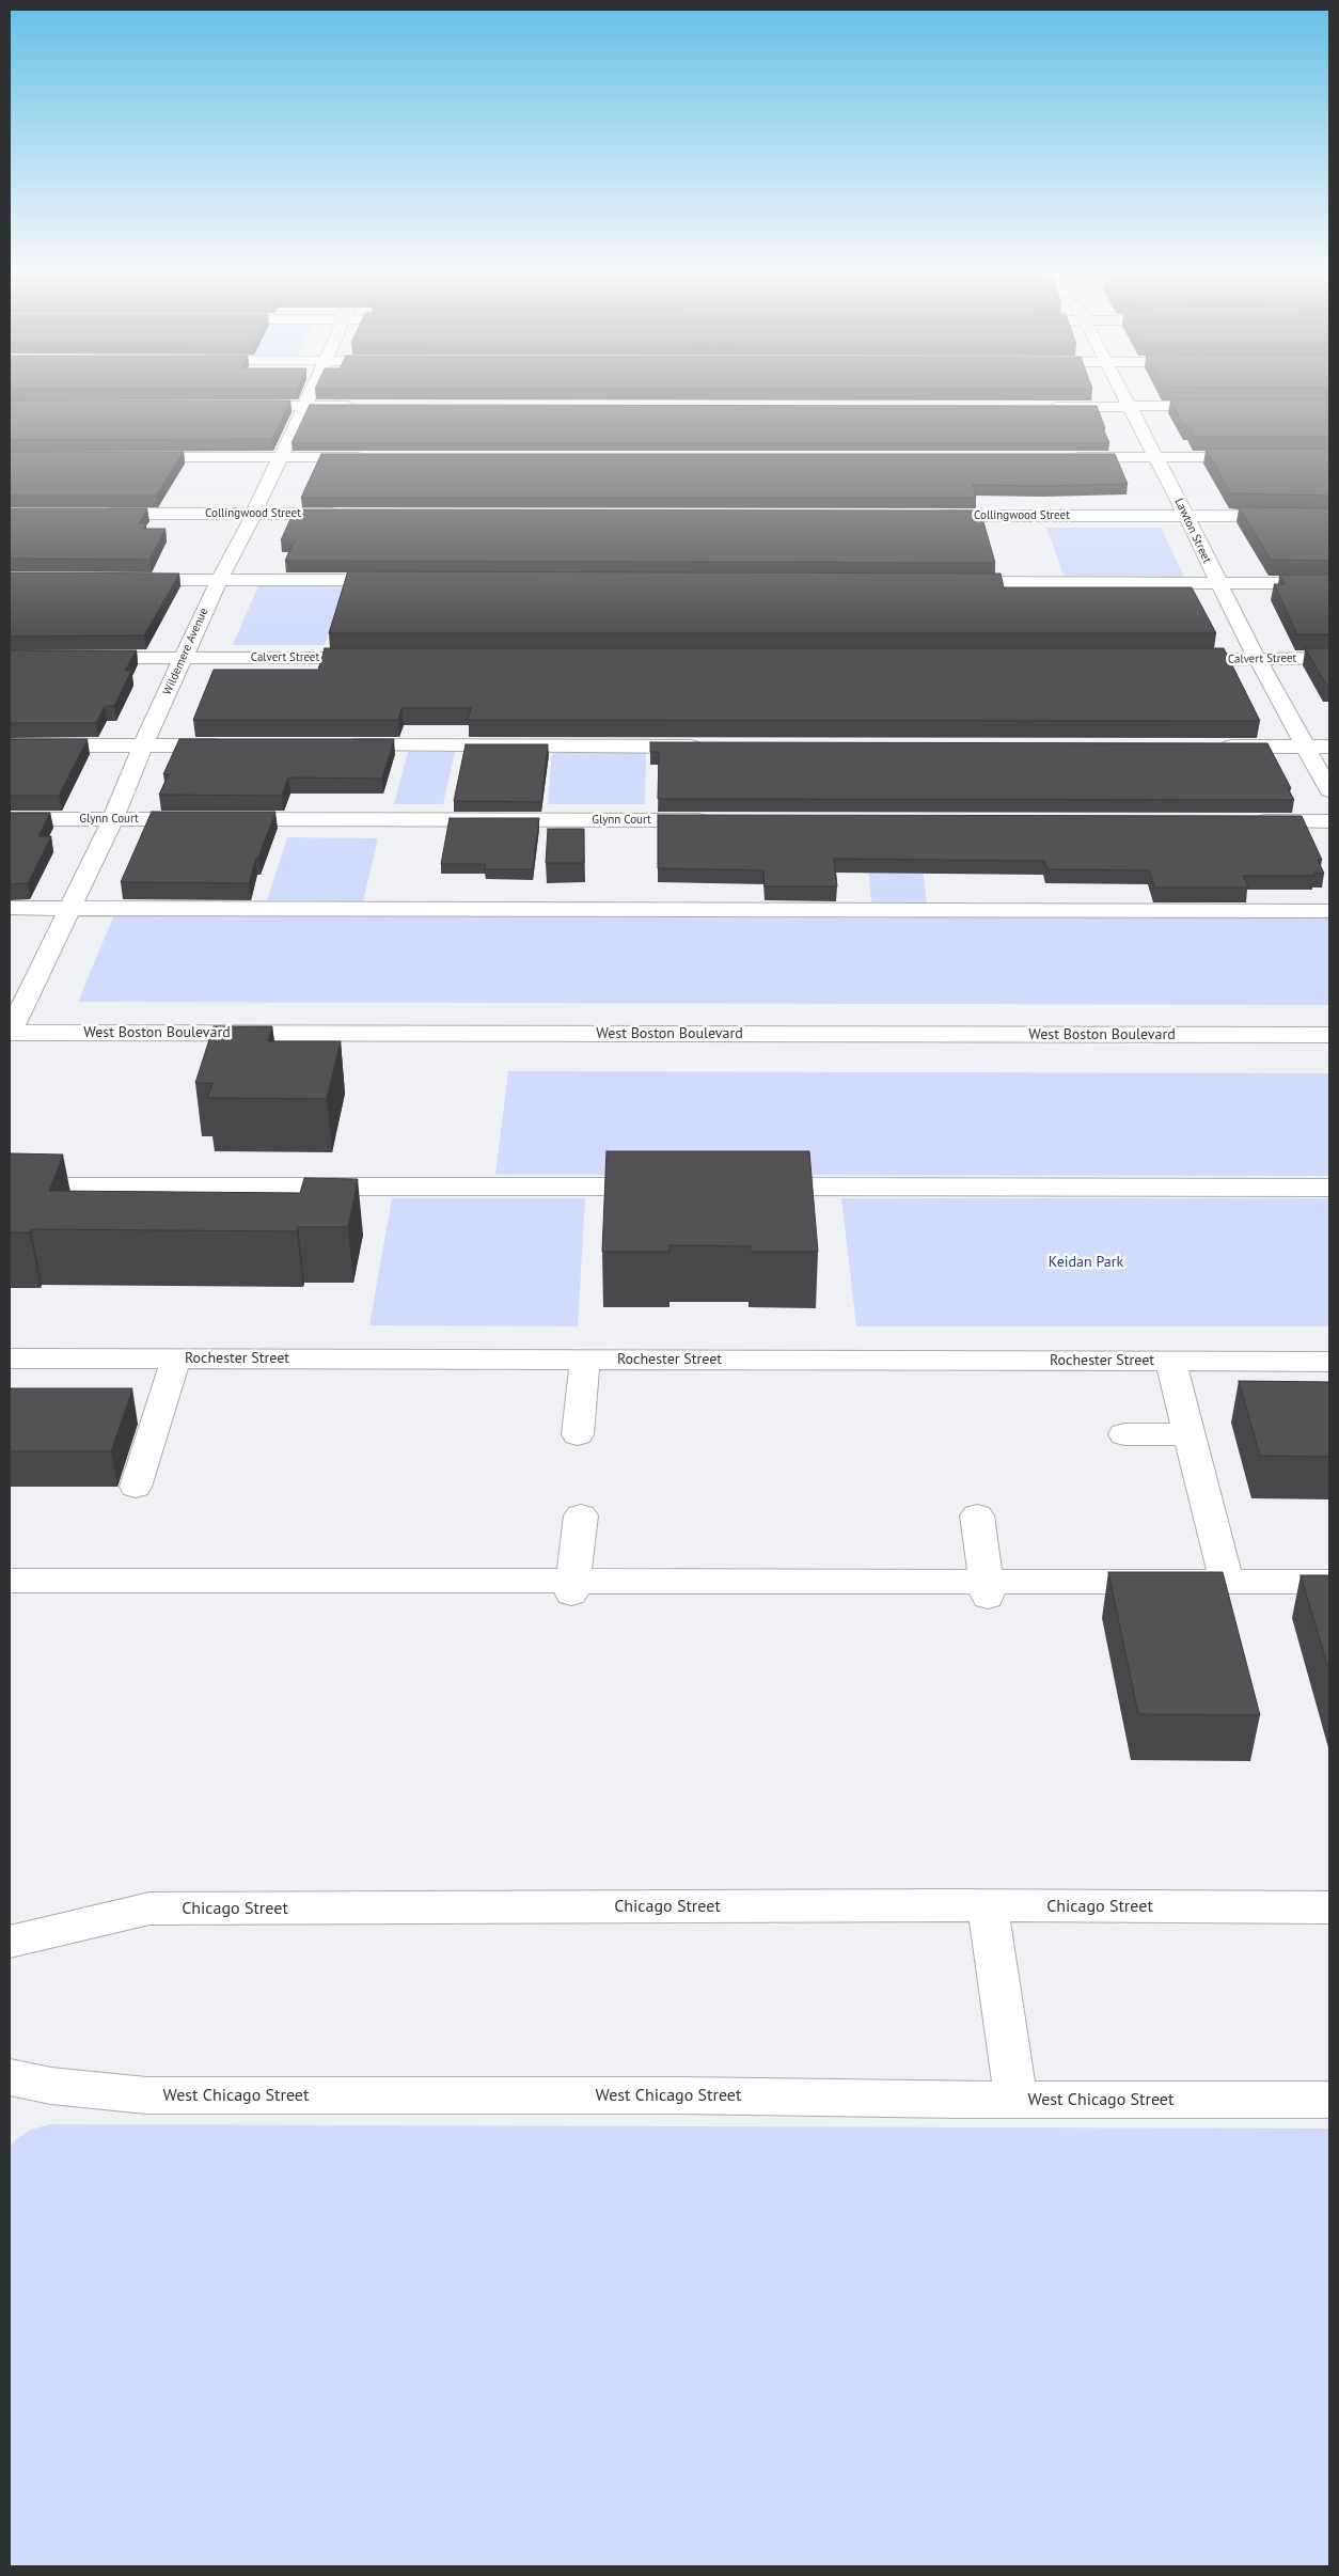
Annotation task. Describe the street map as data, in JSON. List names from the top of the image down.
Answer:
{
  "streets": {
    "street": [
      "Collingwood Street",
      "Lawton Street",
      "Wildemere Avenue",
      "Calvert Street",
      "Glynn Court",
      "West Boston Boulevard",
      "Rochester Street",
      "Chicago Street",
      "West Chicago Street"
    ]
  },
  "crossings": [
    ["Collingwood Street", "Lawton Street"],
    ["Collingwood Street", "Wildemere Avenue"],
    ["Lawton Street", "Calvert Street"],
    ["Wildemere Avenue", "Calvert Street"],
    ["Wildemere Avenue", "Glynn Court"],
    ["Wildemere Avenue", "West Boston Boulevard"]
  ],
  "parks": ["Keidan Park"]
}
